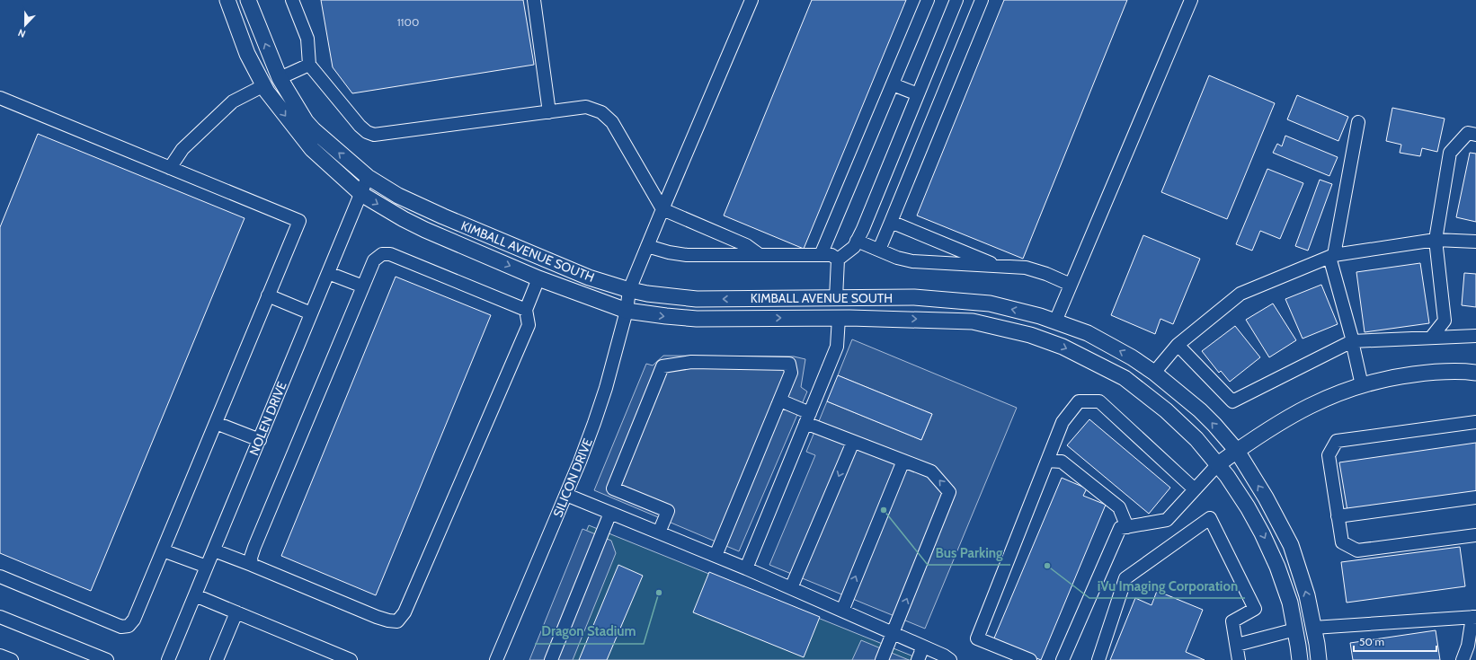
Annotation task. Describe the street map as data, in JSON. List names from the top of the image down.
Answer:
{
  "streets": {
    "main road": ["KIMBALL AVENUE SOUTH"],
    "street": ["NOLEN DRIVE", "SILICON DRIVE"]
  },
  "crossings": [
    ["KIMBALL AVENUE SOUTH", "NOLEN DRIVE"],
    ["KIMBALL AVENUE SOUTH", "SILICON DRIVE"]
  ],
  "places": ["Bus Parking", "iVu Imaging Corporation", "Dragon Stadium"],
  "house_numbers": ["1100"],
  "scale_bar": "50 m",
  "north": "bottom"
}
